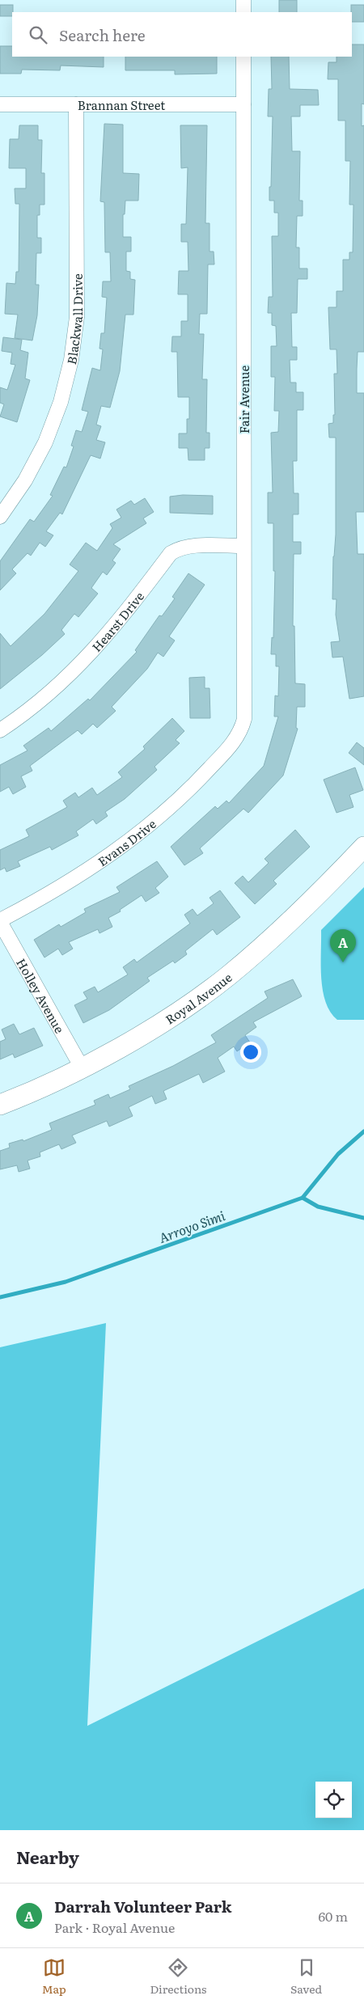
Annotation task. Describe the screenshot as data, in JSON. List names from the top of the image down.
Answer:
{
  "streets": {
    "main road": ["Royal Avenue"],
    "street": [
      "Brannan Street",
      "Blackwall Drive",
      "Fair Avenue",
      "Hearst Drive",
      "Evans Drive",
      "Holley Avenue"
    ]
  },
  "crossings": [
    ["Brannan Street", "Blackwall Drive"],
    ["Brannan Street", "Fair Avenue"],
    ["Fair Avenue", "Hearst Drive"],
    ["Fair Avenue", "Evans Drive"],
    ["Evans Drive", "Holley Avenue"],
    ["Holley Avenue", "Royal Avenue"]
  ],
  "water": ["Arroyo Simi"],
  "page": {
    "search": "Search here",
    "pins": "A",
    "heading": "Nearby",
    "list": [
      {
        "mark": "A",
        "name": "Darrah Volunteer Park",
        "note": "Park · Royal Avenue",
        "value": "60 m"
      }
    ],
    "nav": ["Map", "Directions", "Saved"]
  }
}
